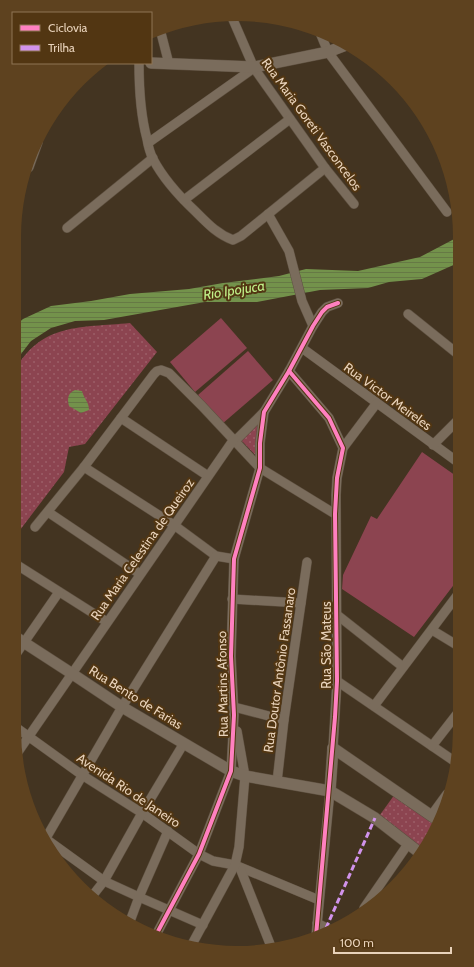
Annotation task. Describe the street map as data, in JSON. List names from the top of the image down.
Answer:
{
  "streets": {
    "street": [
      "Rua Maria Goreti Vasconcelos",
      "Rua Victor Meireles",
      "Rua Maria Celestina de Queiroz",
      "Rua São Mateus",
      "Rua Doutor Antônio Fassanaro",
      "Rua Martins Afonso",
      "Rua Bento de Farias",
      "Avenida Rio de Janeiro"
    ]
  },
  "crossings": [
    ["Rua Victor Meireles", "Rua Martins Afonso"],
    ["Rua Maria Celestina de Queiroz", "Rua Martins Afonso"],
    ["Rua Maria Celestina de Queiroz", "Rua Bento de Farias"],
    ["Rua Maria Celestina de Queiroz", "Avenida Rio de Janeiro"],
    ["Rua São Mateus", "Rua Bento de Farias"],
    ["Rua São Mateus", "Avenida Rio de Janeiro"],
    ["Rua Doutor Antônio Fassanaro", "Rua Bento de Farias"],
    ["Rua Martins Afonso", "Rua Bento de Farias"],
    ["Rua Martins Afonso", "Avenida Rio de Janeiro"]
  ],
  "water": ["Rio Ipojuca"],
  "legend": ["Ciclovia", "Trilha"],
  "scale_bar": "100 m"
}
